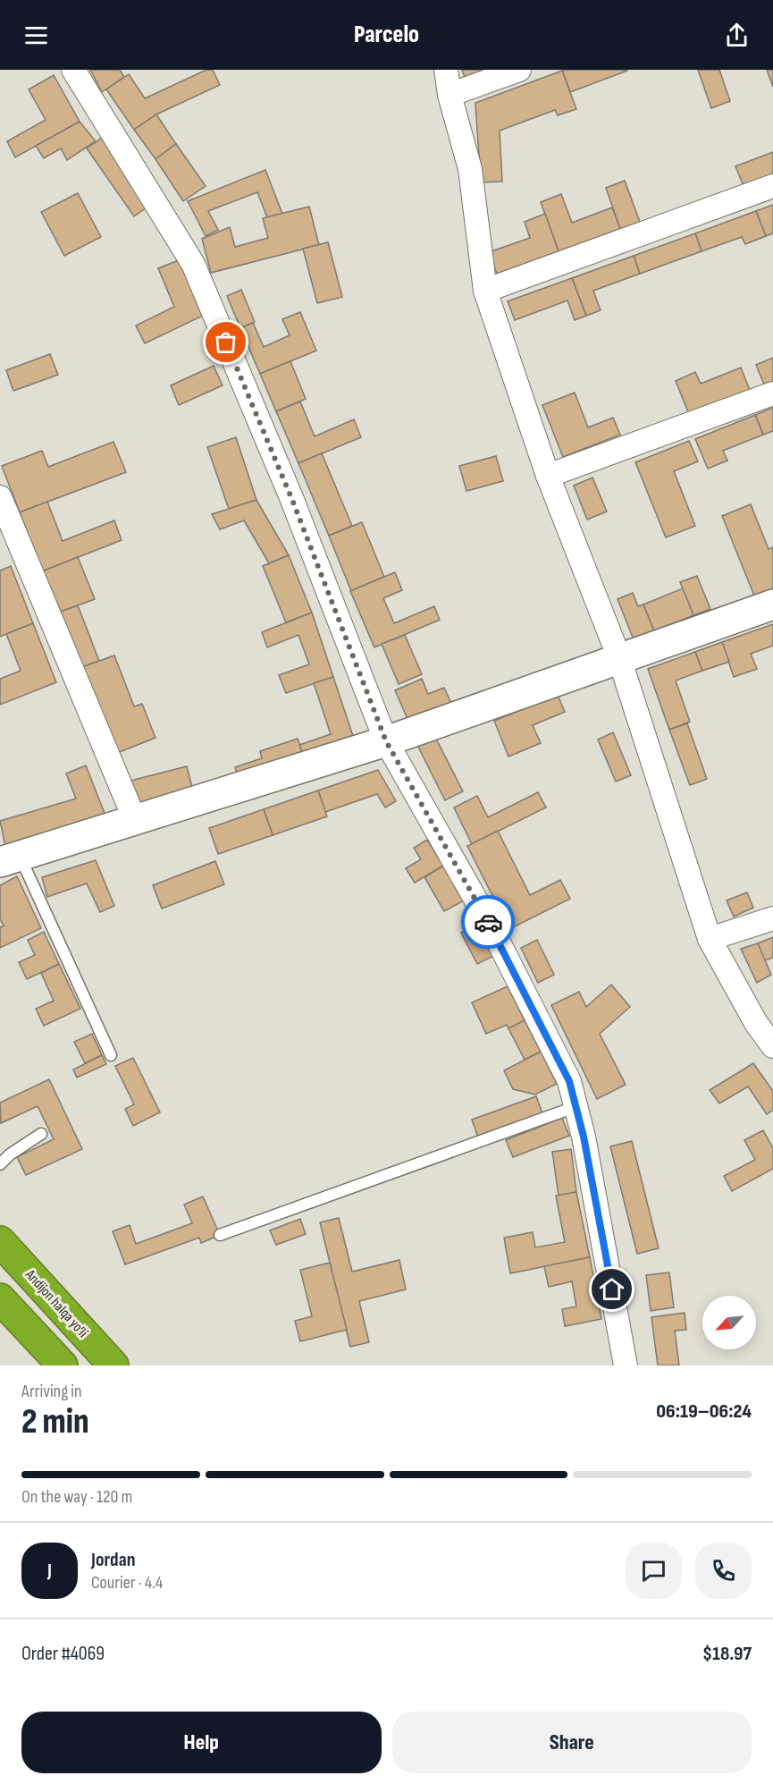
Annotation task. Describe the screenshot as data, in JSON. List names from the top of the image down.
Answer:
{
  "streets": {
    "highway": ["Andijon halqa yo‘li"]
  },
  "north": "bottom left",
  "page": {
    "header": "Parcelo",
    "heading": ["2 min", "Arriving in", "06:19–06:24"],
    "panel": [
      "Jordan",
      "Courier · 4.4",
      "Order #4069",
      "$18.97"
    ],
    "bar": "On the way · 120 m",
    "round": "J",
    "buttons": ["Help", "Share"]
  }
}
